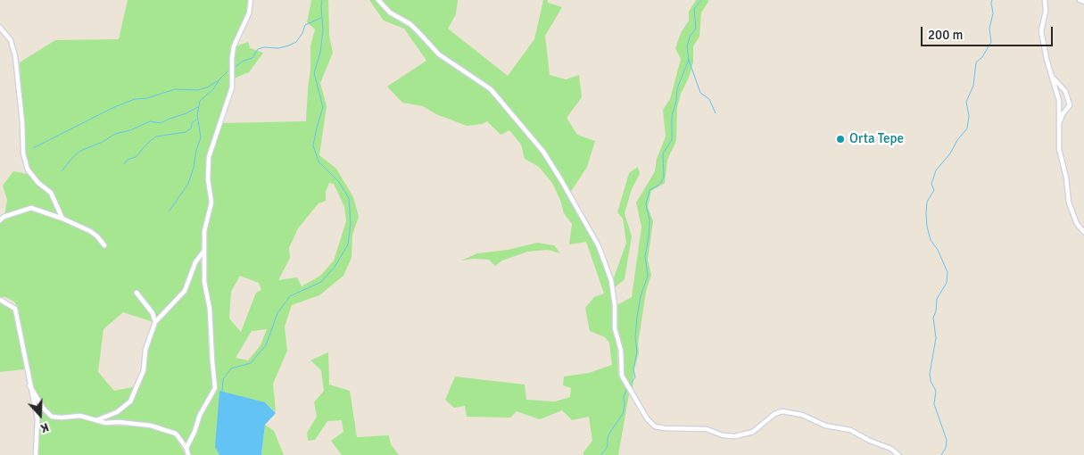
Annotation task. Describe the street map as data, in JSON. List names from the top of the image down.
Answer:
{
  "places": ["Orta Tepe"],
  "scale_bar": "200 m",
  "north": "bottom"
}
